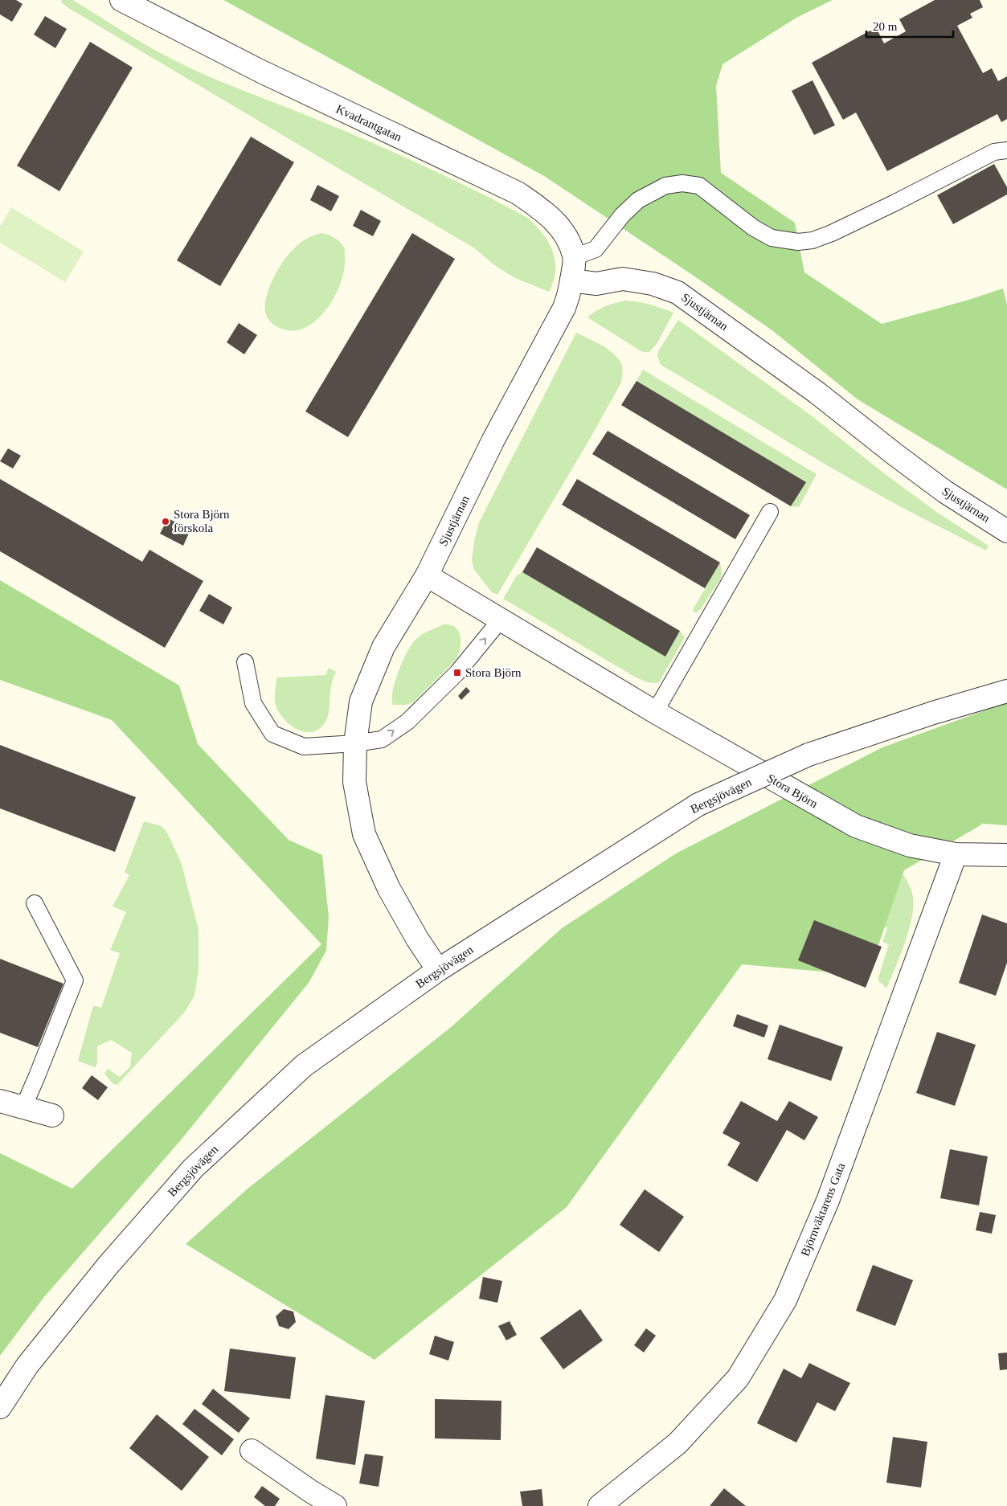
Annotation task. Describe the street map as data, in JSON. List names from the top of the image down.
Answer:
{
  "streets": {
    "street": [
      "Kvadrantgatan",
      "Sjustjärnan",
      "Stora Björn",
      "Bergsjövägen",
      "Björnväktarens Gata"
    ]
  },
  "crossings": [
    ["Kvadrantgatan", "Sjustjärnan"],
    ["Sjustjärnan", "Stora Björn"],
    ["Stora Björn", "Björnväktarens Gata"]
  ],
  "places": {
    "other": ["Stora Björn förskola"],
    "transit": ["Stora Björn"]
  },
  "scale_bar": "20 m"
}
